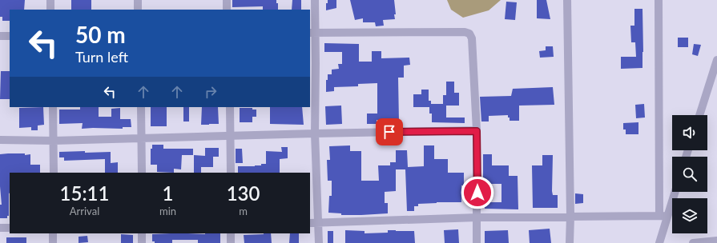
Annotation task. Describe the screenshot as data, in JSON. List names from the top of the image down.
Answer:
{
  "page": {
    "turn": ["50 m", "Turn left"],
    "eta": [
      "15:11",
      "Arrival",
      "1",
      "min",
      "130",
      "m"
    ]
  }
}
